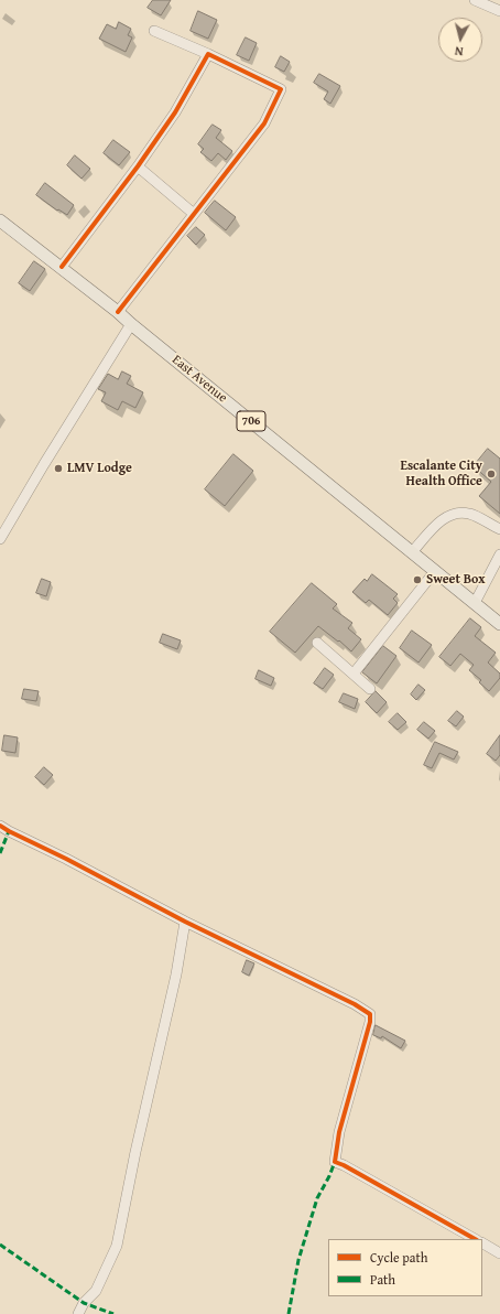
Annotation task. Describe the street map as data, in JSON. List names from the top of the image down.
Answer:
{
  "streets": {
    "main road": ["East Avenue", "706"]
  },
  "places": ["LMV Lodge", "Escalante City Health Office", "Sweet Box"],
  "legend": ["Cycle path", "Path"],
  "north": "bottom"
}
